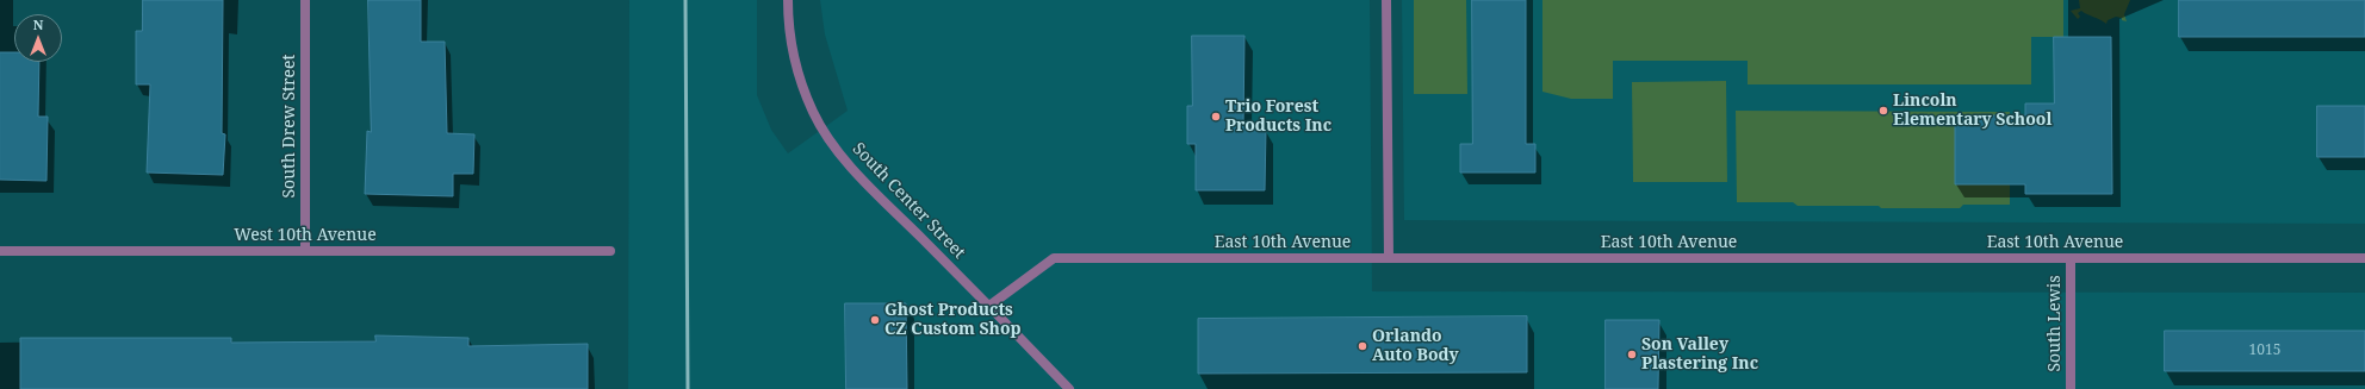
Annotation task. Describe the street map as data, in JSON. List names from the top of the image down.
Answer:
{
  "streets": {
    "street": [
      "South Drew Street",
      "South Center Street",
      "West 10th Avenue",
      "East 10th Avenue",
      "South Lewis"
    ]
  },
  "crossings": [
    ["South Drew Street", "West 10th Avenue"],
    ["South Center Street", "East 10th Avenue"],
    ["East 10th Avenue", "South Lewis"]
  ],
  "places": [
    "Lincoln Elementary School",
    "Trio Forest Products Inc",
    "Ghost Products CZ Custom Shop",
    "Orlando Auto Body",
    "Son Valley Plastering Inc"
  ],
  "house_numbers": ["1015"],
  "north": "top"
}
